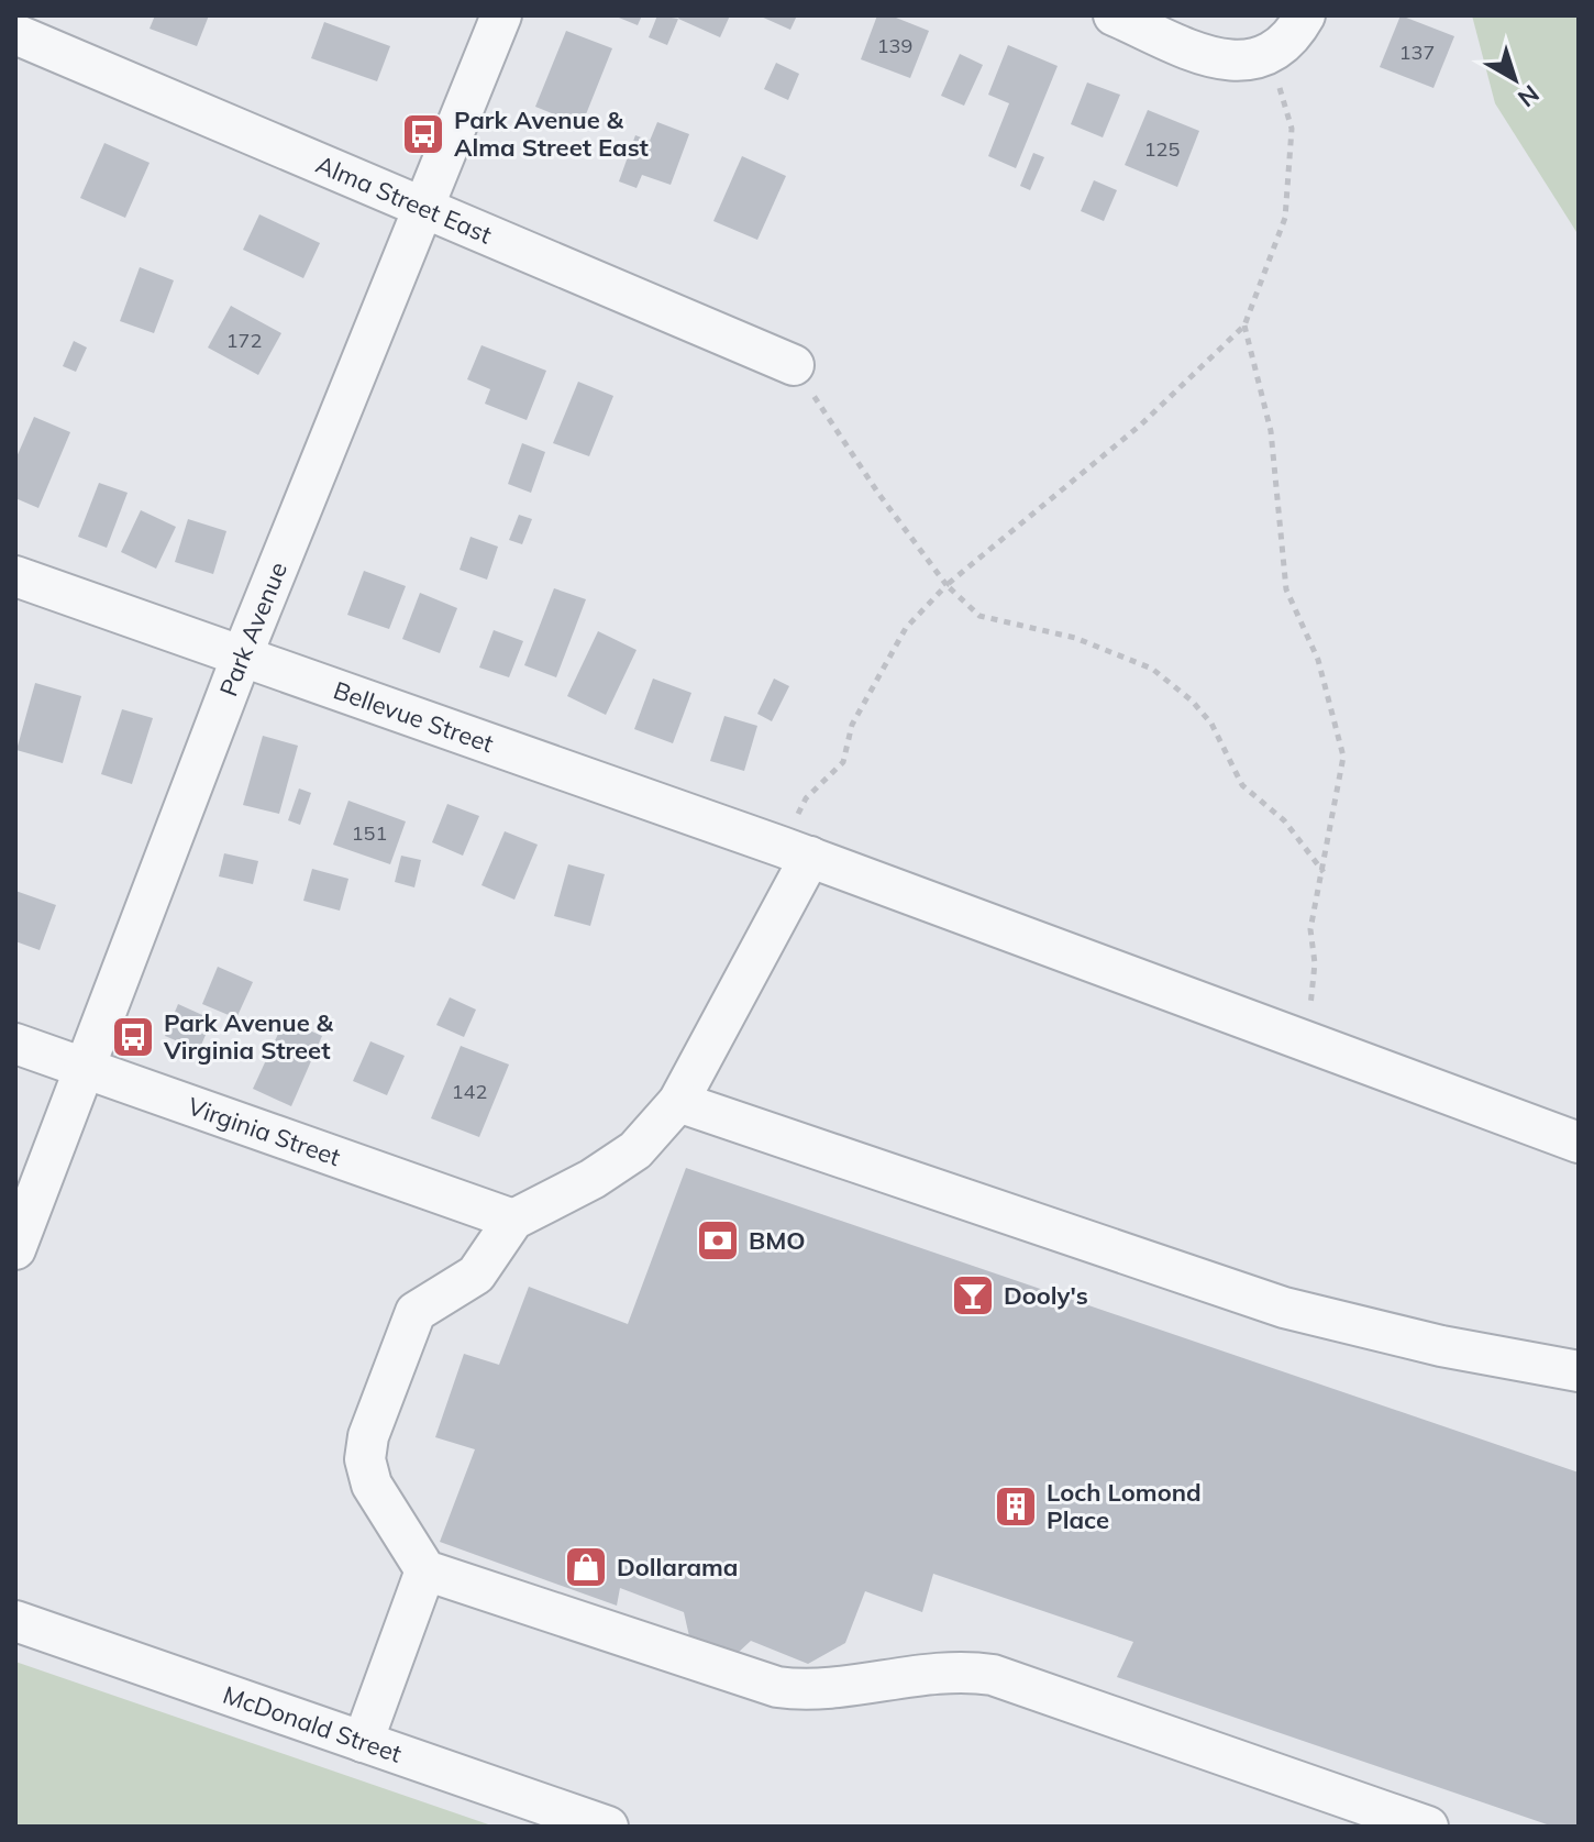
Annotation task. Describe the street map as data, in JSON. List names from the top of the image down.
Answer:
{
  "streets": {
    "street": [
      "Alma Street East",
      "Park Avenue",
      "Bellevue Street",
      "Virginia Street",
      "McDonald Street"
    ]
  },
  "crossings": [
    ["Alma Street East", "Park Avenue"],
    ["Park Avenue", "Bellevue Street"],
    ["Park Avenue", "Virginia Street"]
  ],
  "places": {
    "bus stop": ["Park Avenue & Alma Street East", "Park Avenue & Virginia Street"],
    "bank": ["BMO"],
    "bar": ["Dooly's"],
    "building": ["Loch Lomond Place"],
    "shop": ["Dollarama"]
  },
  "house_numbers": [
    "139",
    "137",
    "125",
    "172",
    "151",
    "142"
  ],
  "north": "bottom right"
}
